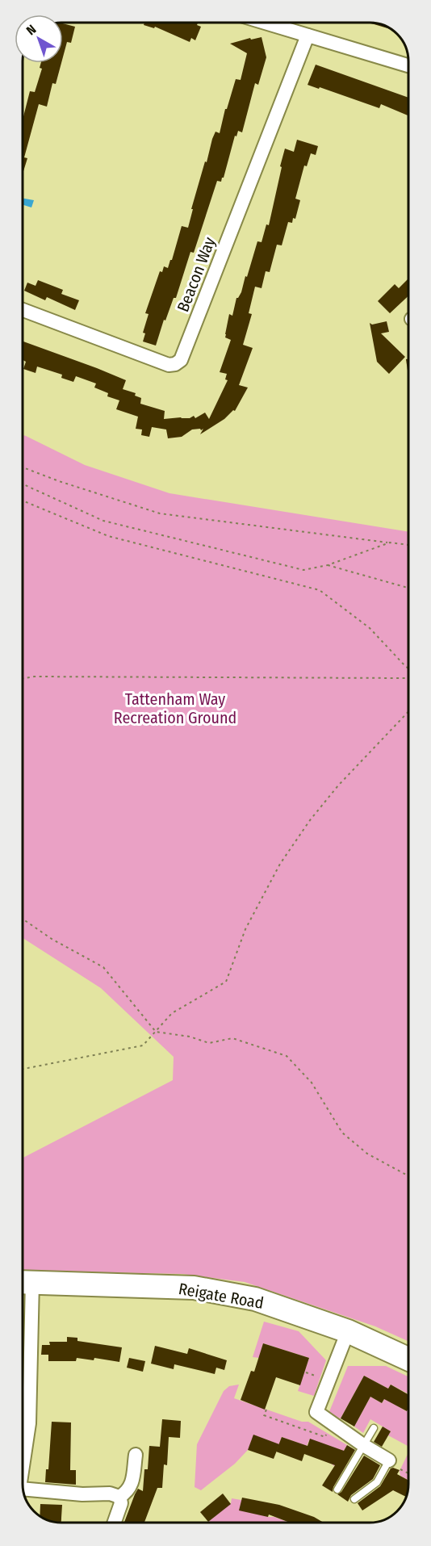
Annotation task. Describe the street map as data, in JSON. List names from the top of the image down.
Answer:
{
  "streets": {
    "highway": ["Reigate Road"],
    "street": ["Beacon Way"]
  },
  "parks": ["Tattenham Way Recreation Ground"],
  "north": "top left"
}
